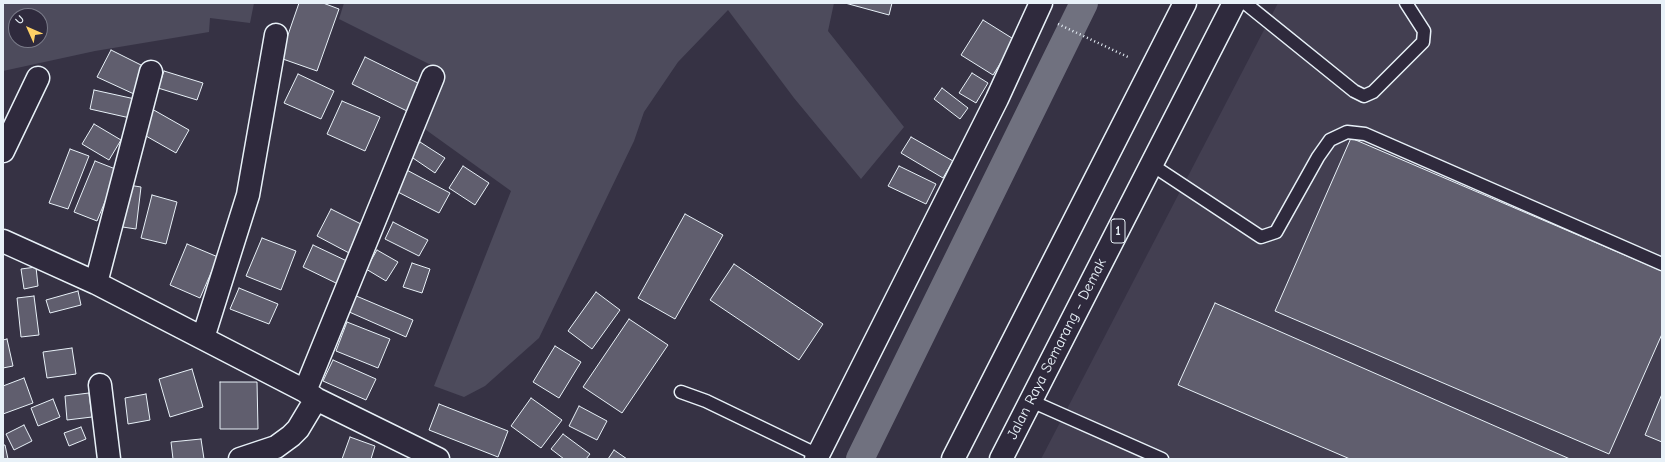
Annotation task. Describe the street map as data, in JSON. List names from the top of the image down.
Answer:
{
  "streets": {
    "main road": ["1", "Jalan Raya Semarang - Demak"]
  },
  "north": "top left"
}
